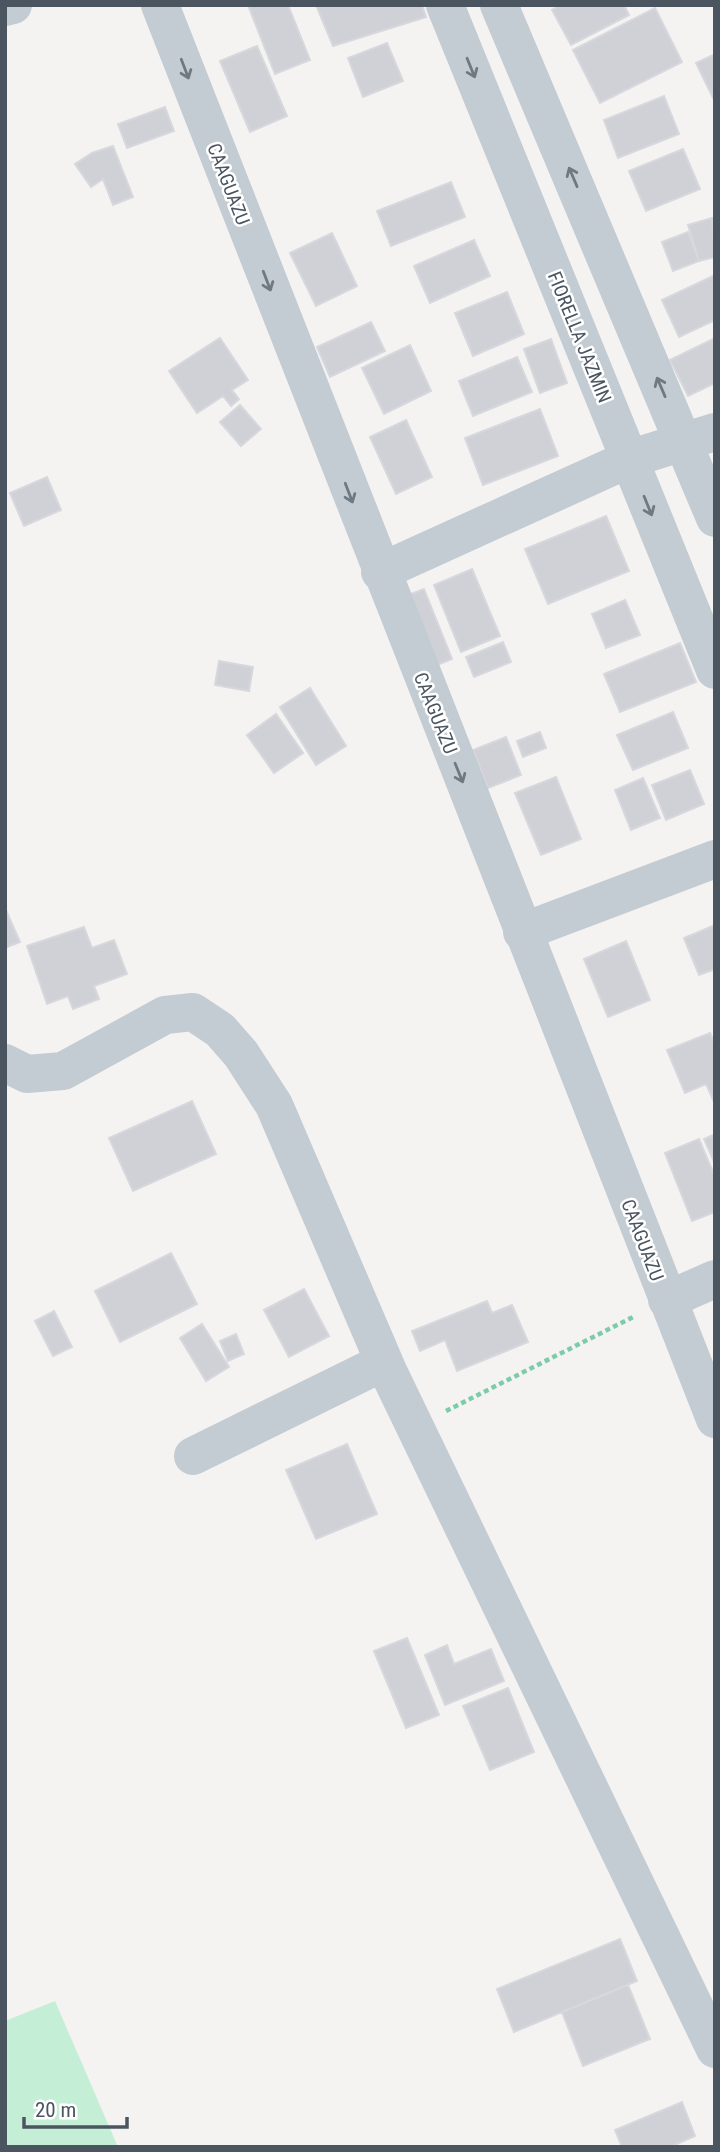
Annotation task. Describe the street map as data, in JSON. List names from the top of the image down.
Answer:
{
  "streets": {
    "street": ["CAAGUAZU", "FIORELLA JAZMIN"]
  },
  "scale_bar": "20 m"
}
